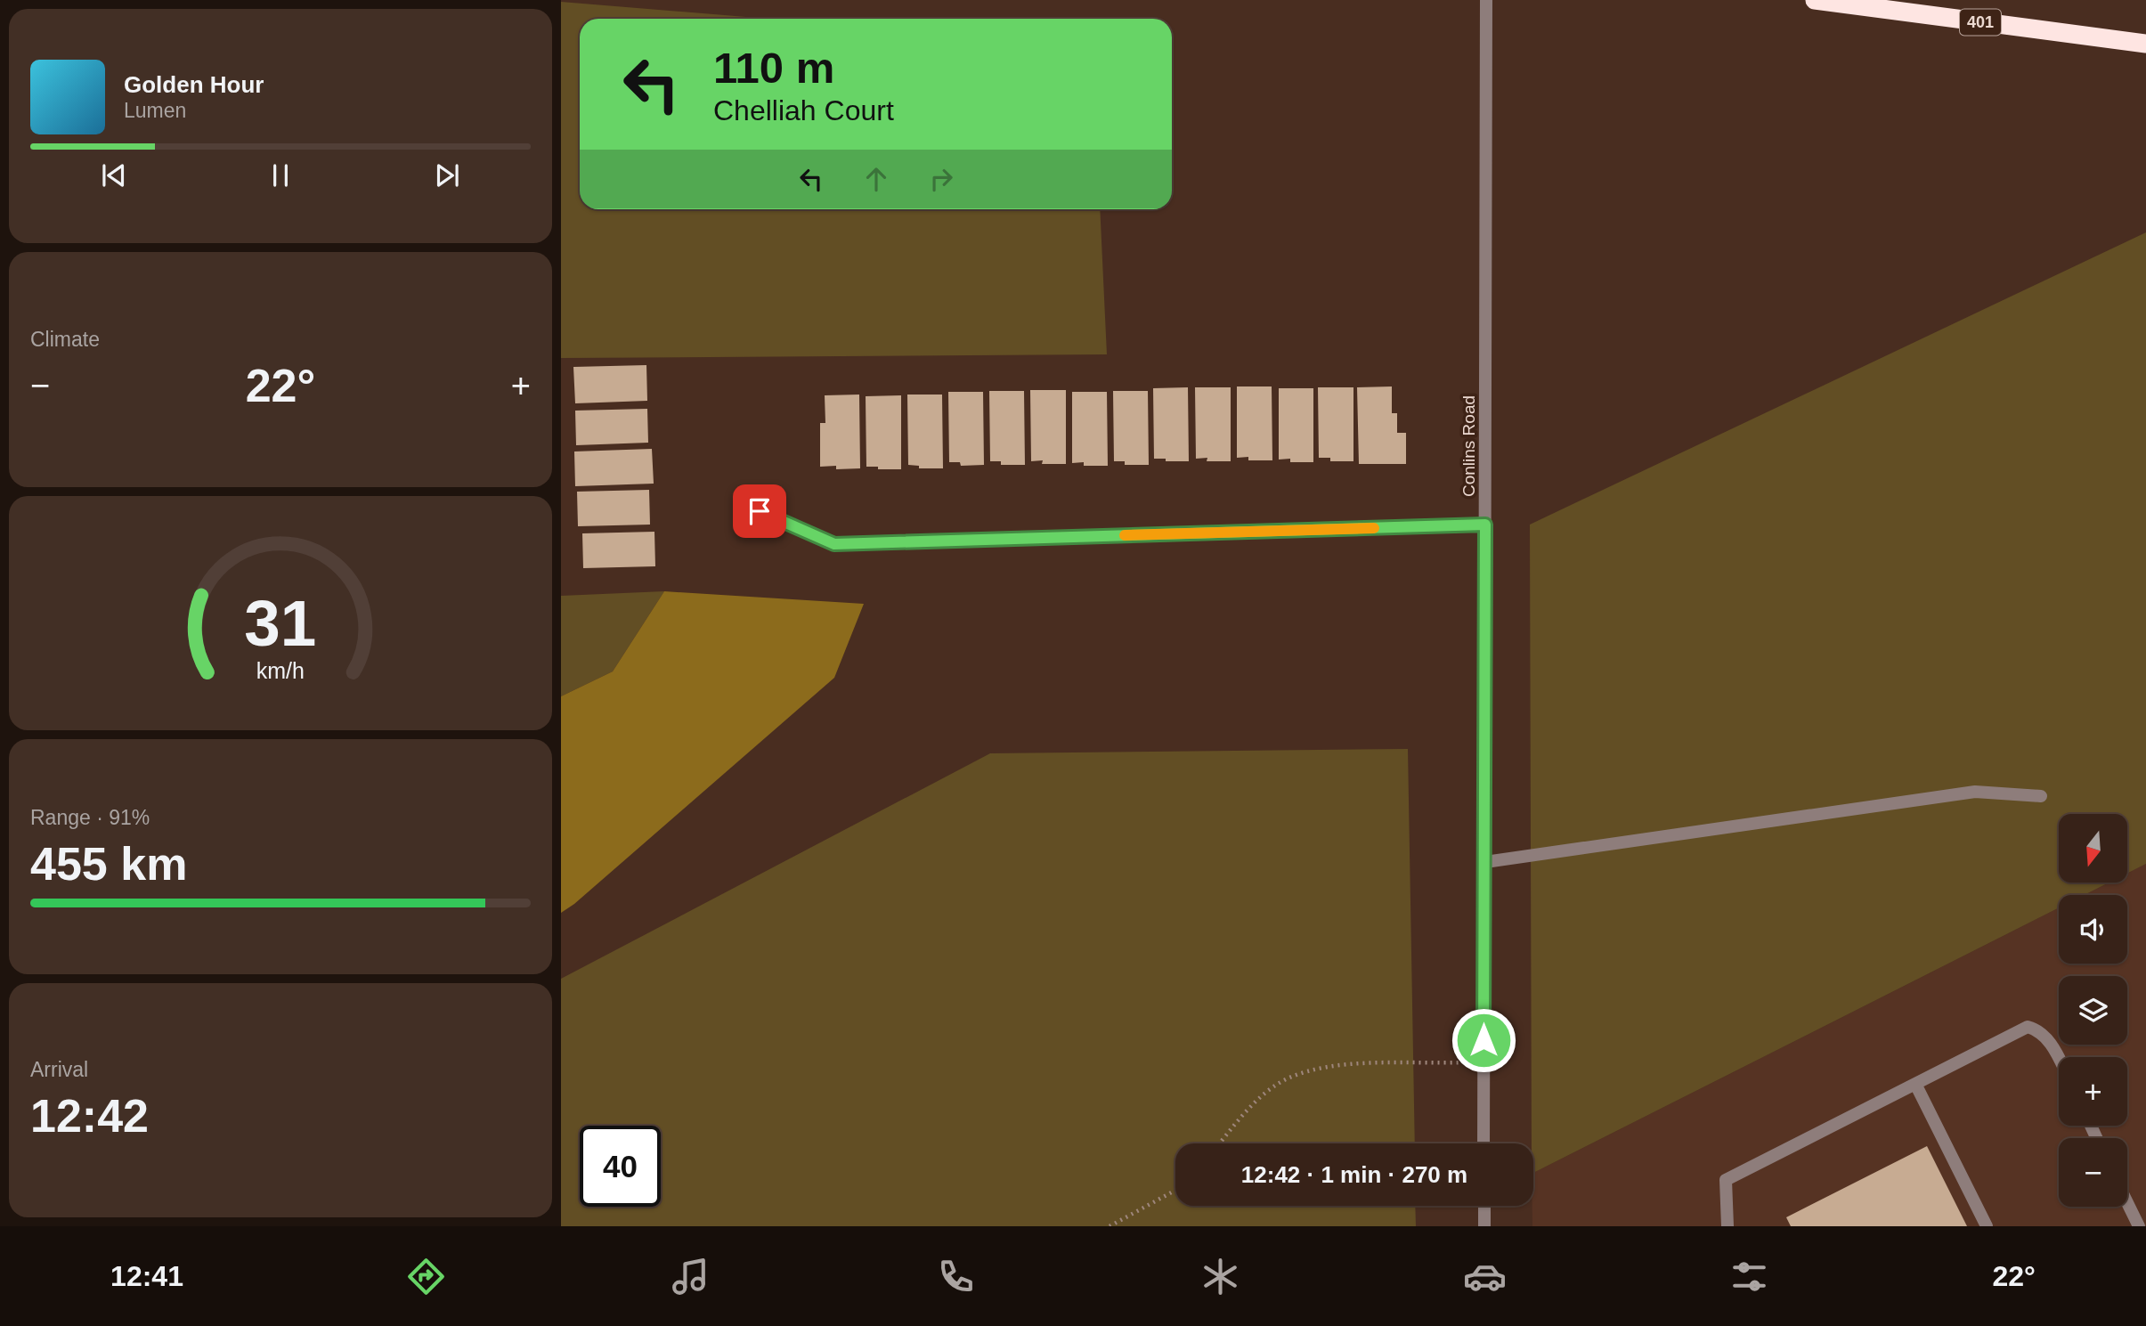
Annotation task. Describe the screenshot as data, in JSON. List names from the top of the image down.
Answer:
{
  "streets": {
    "highway": ["401"],
    "street": ["Conlins Road"]
  },
  "north": "bottom",
  "page": {
    "turn": ["110 m", "Chelliah Court"],
    "song": ["Golden Hour", "Lumen"],
    "tile": [
      "Climate",
      ["Range · 91%", "455 km"],
      ["Arrival", "12:42"]
    ],
    "heat": ["−", "22°", "+"],
    "map_buttons": ["+", "−"],
    "limit": "40",
    "trip": "12:42 · 1 min · 270 m",
    "tabs": ["12:41", "22°"],
    "gauge": ["31", "km/h"]
  }
}
